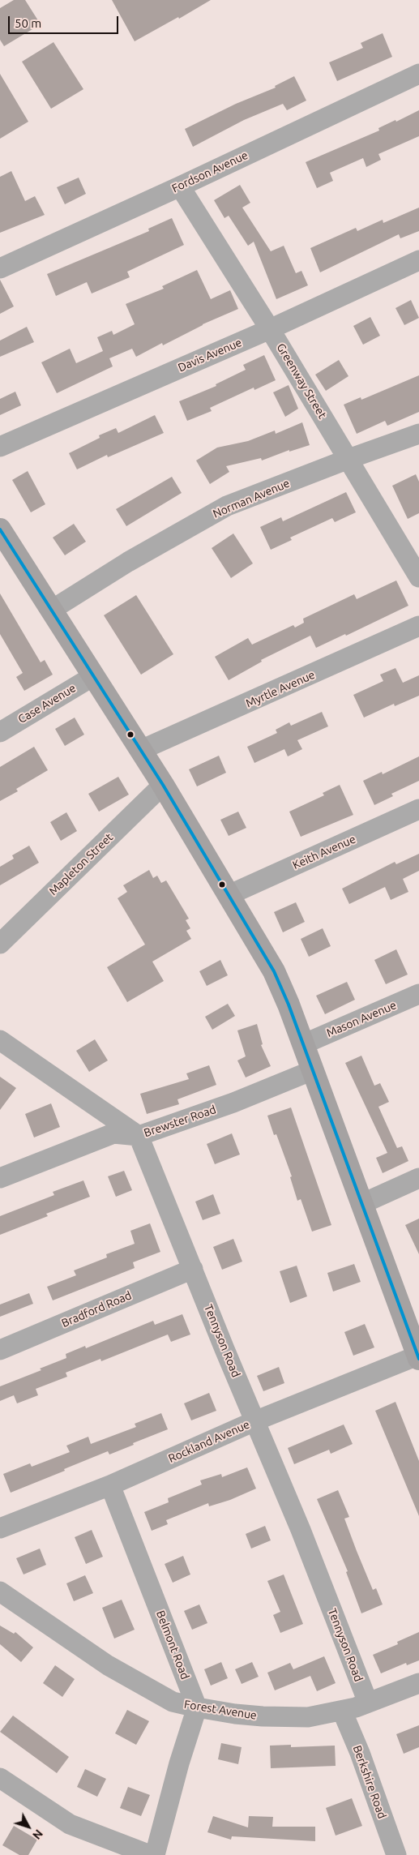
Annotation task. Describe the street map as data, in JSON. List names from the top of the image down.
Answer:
{
  "streets": {
    "street": [
      "Fordson Avenue",
      "Davis Avenue",
      "Greenway Street",
      "Norman Avenue",
      "Myrtle Avenue",
      "Case Avenue",
      "Keith Avenue",
      "Mapleton Street",
      "Mason Avenue",
      "Brewster Road",
      "Bradford Road",
      "Tennyson Road",
      "Rockland Avenue",
      "Belmont Road",
      "Forest Avenue",
      "Berkshire Road"
    ]
  },
  "crossings": [
    ["Fordson Avenue", "Greenway Street"],
    ["Davis Avenue", "Greenway Street"],
    ["Greenway Street", "Norman Avenue"],
    ["Brewster Road", "Tennyson Road"],
    ["Bradford Road", "Tennyson Road"],
    ["Tennyson Road", "Rockland Avenue"],
    ["Tennyson Road", "Forest Avenue"],
    ["Rockland Avenue", "Belmont Road"],
    ["Belmont Road", "Forest Avenue"],
    ["Forest Avenue", "Berkshire Road"]
  ],
  "scale_bar": "50 m",
  "north": "bottom right"
}
